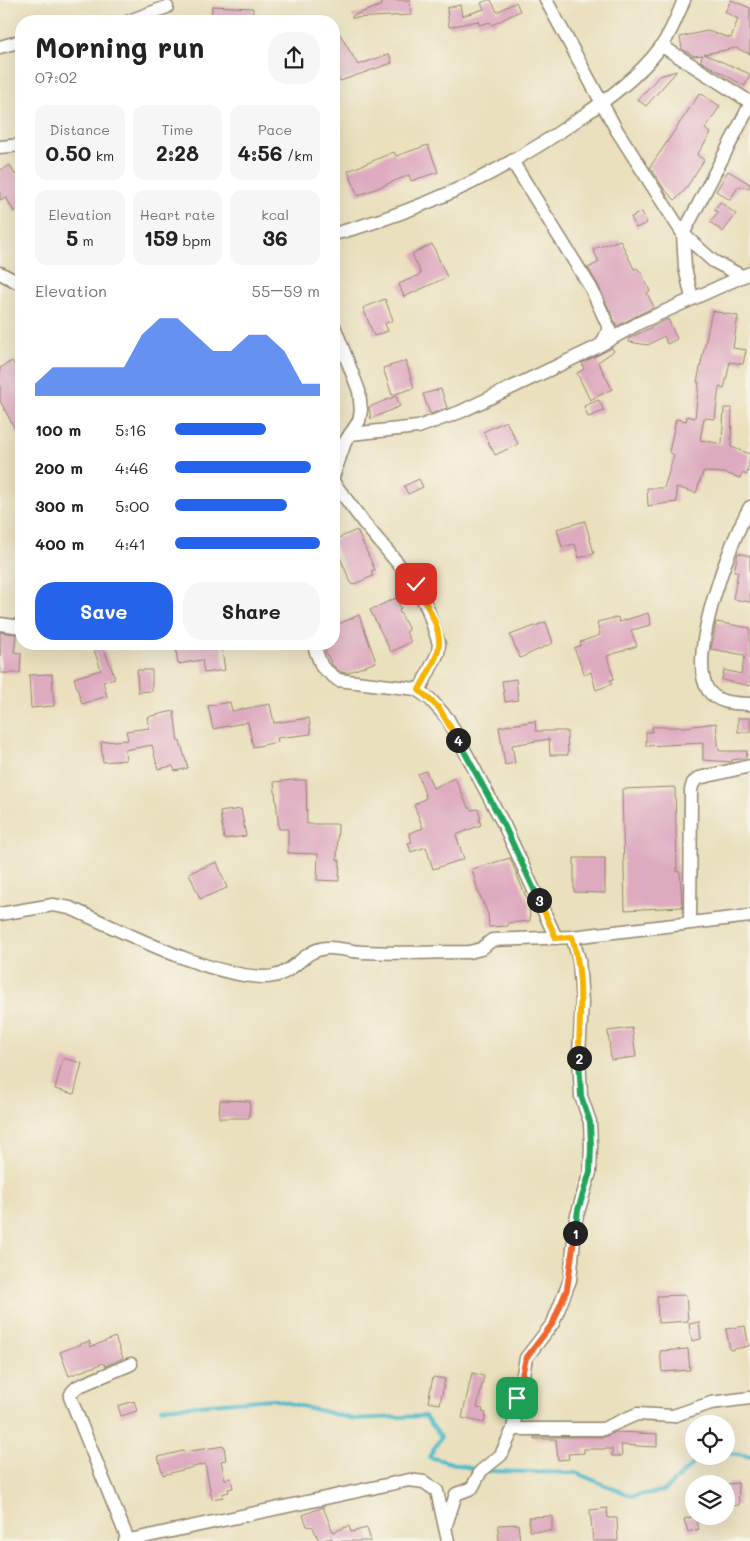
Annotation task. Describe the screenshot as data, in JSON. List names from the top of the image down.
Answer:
{
  "page": {
    "heading": ["Morning run", "07:02"],
    "stats": [
      ["Distance", "0.50 km"],
      ["Time", "2:28"],
      ["Pace", "4:56 /km"],
      ["Elevation", "5 m"],
      ["Heart rate", "159 bpm"],
      ["kcal", "36"]
    ],
    "chart": ["Elevation", "55–59 m"],
    "list": [
      {
        "name": "100 m",
        "note": "5:16"
      },
      {
        "name": "200 m",
        "note": "4:46"
      },
      {
        "name": "300 m",
        "note": "5:00"
      },
      {
        "name": "400 m",
        "note": "4:41"
      }
    ],
    "buttons": ["Save", "Share"],
    "pins": [
      "4",
      "3",
      "2",
      "1"
    ]
  }
}
